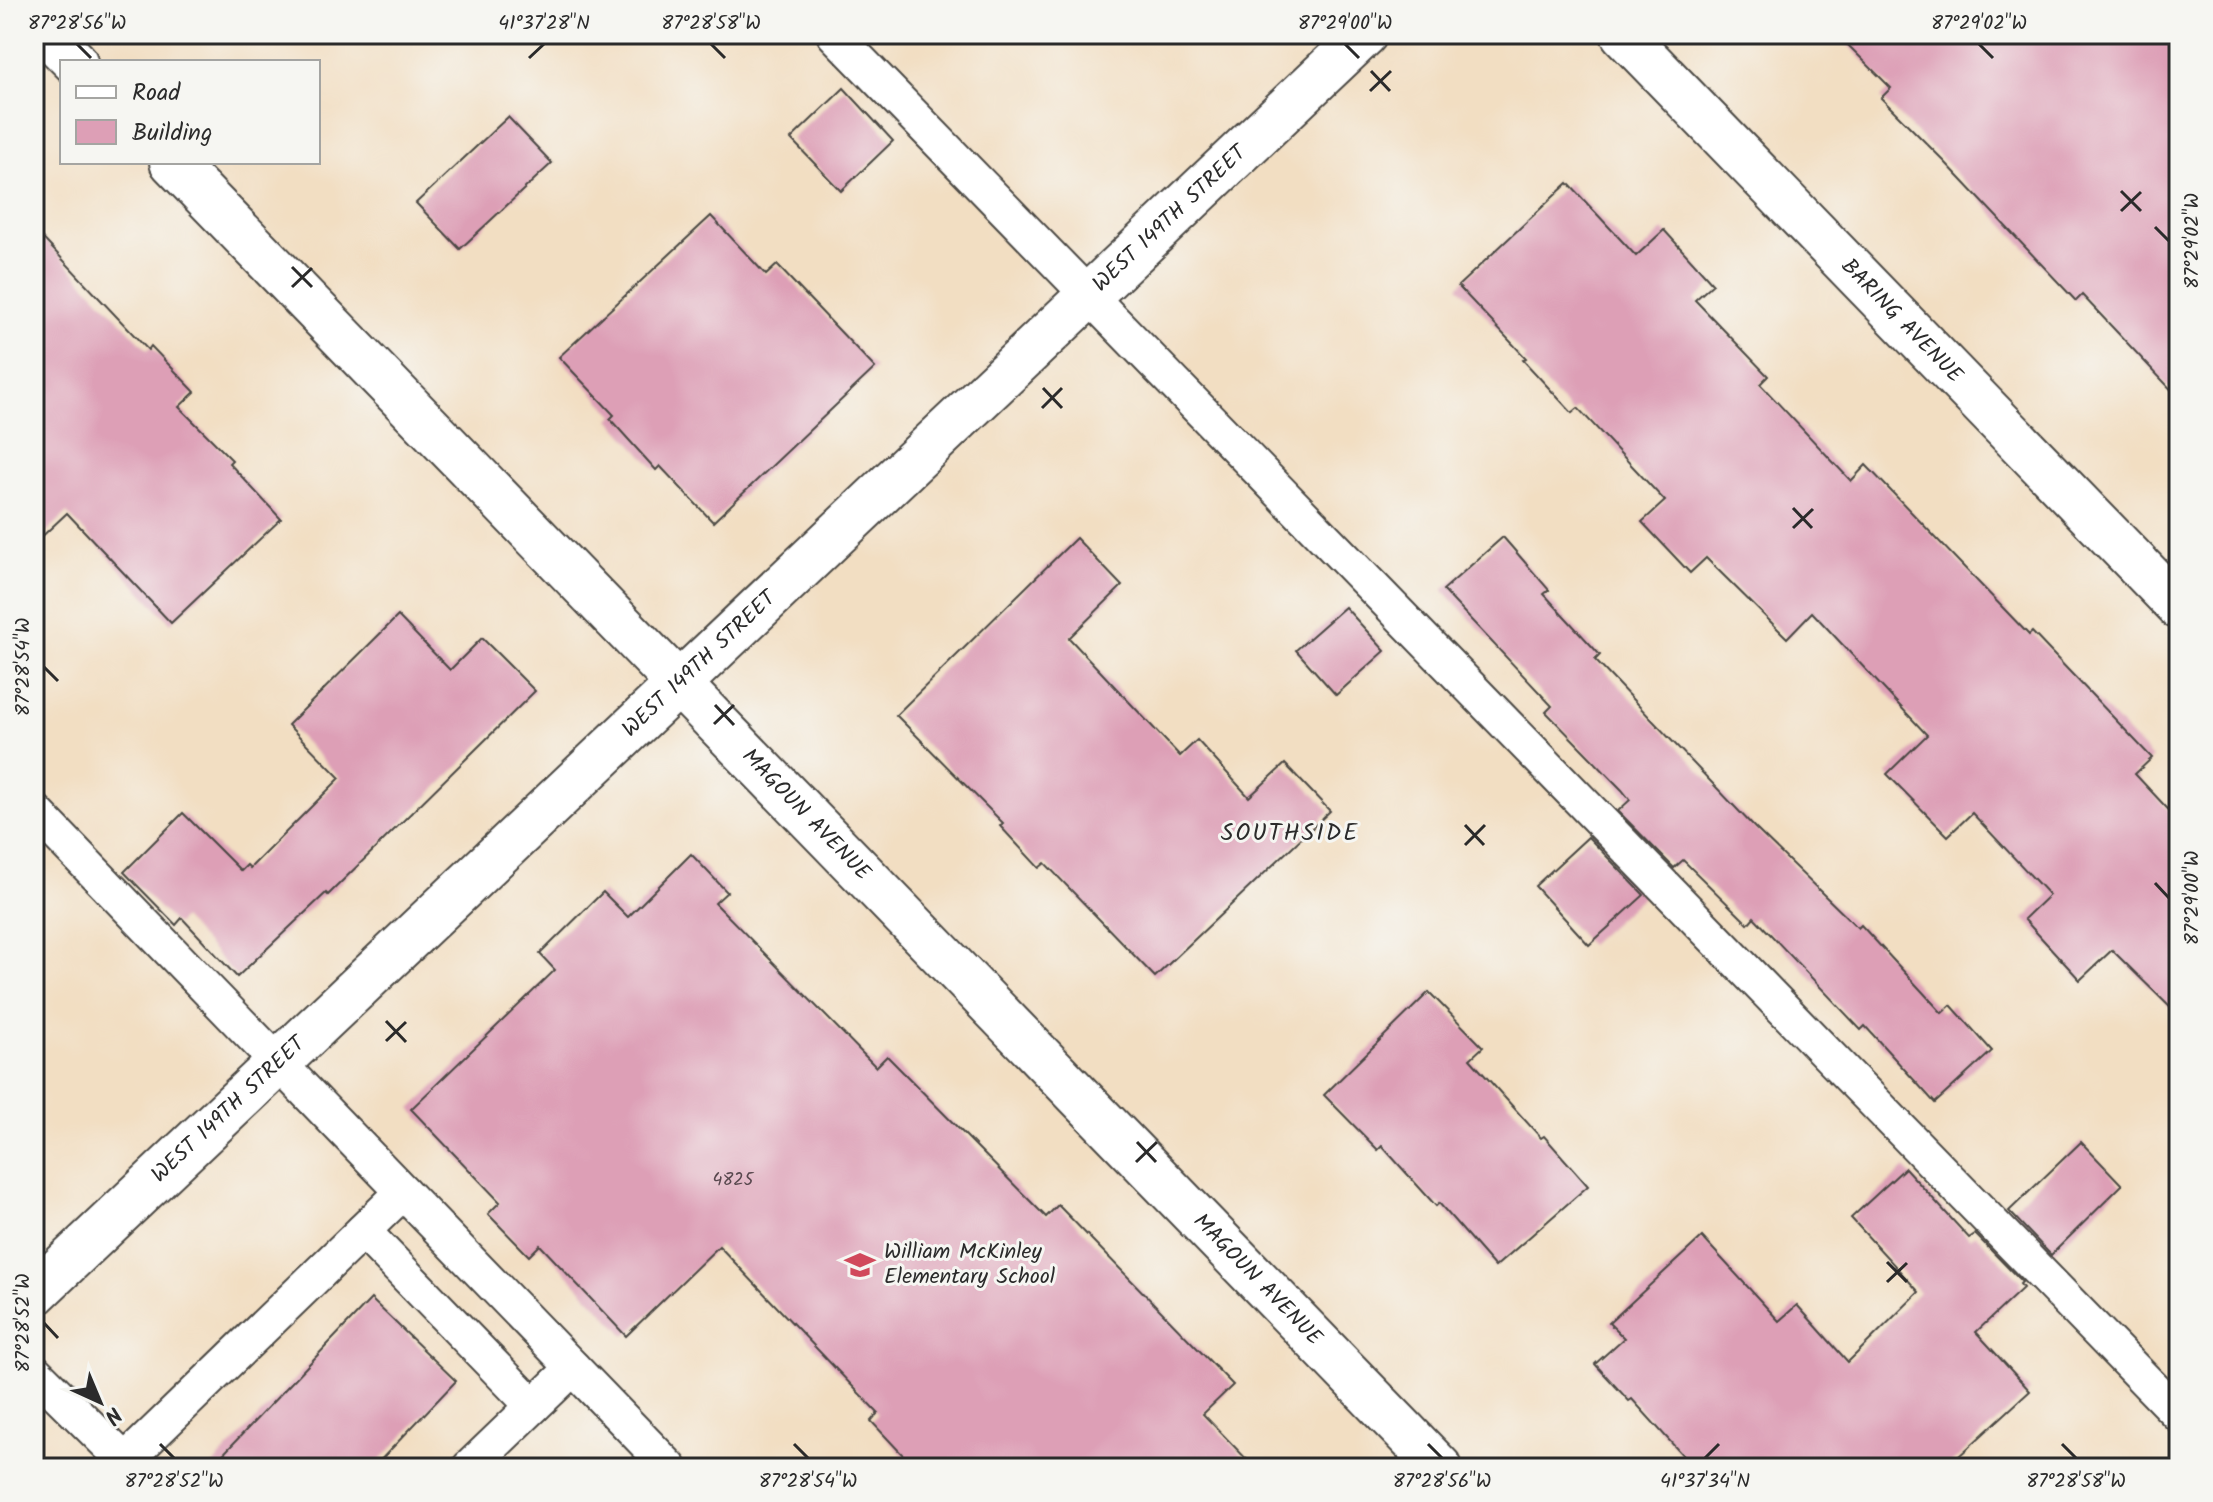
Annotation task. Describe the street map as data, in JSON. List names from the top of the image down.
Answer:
{
  "streets": {
    "street": ["WEST 149TH STREET", "BARING AVENUE", "MAGOUN AVENUE"]
  },
  "crossings": [
    ["WEST 149TH STREET", "MAGOUN AVENUE"]
  ],
  "districts": ["SOUTHSIDE"],
  "places": {
    "school or university": ["William McKinley Elementary School"]
  },
  "house_numbers": ["4825"],
  "legend": ["Road", "Building"],
  "north": "bottom right",
  "coordinates": [
    "87°28'56\"W",
    "41°37'28\"N",
    "87°28'58\"W",
    "87°29'00\"W",
    "87°29'02\"W",
    "87°28'54\"W",
    "87°28'52\"W",
    "41°37'34\"N"
  ]
}
